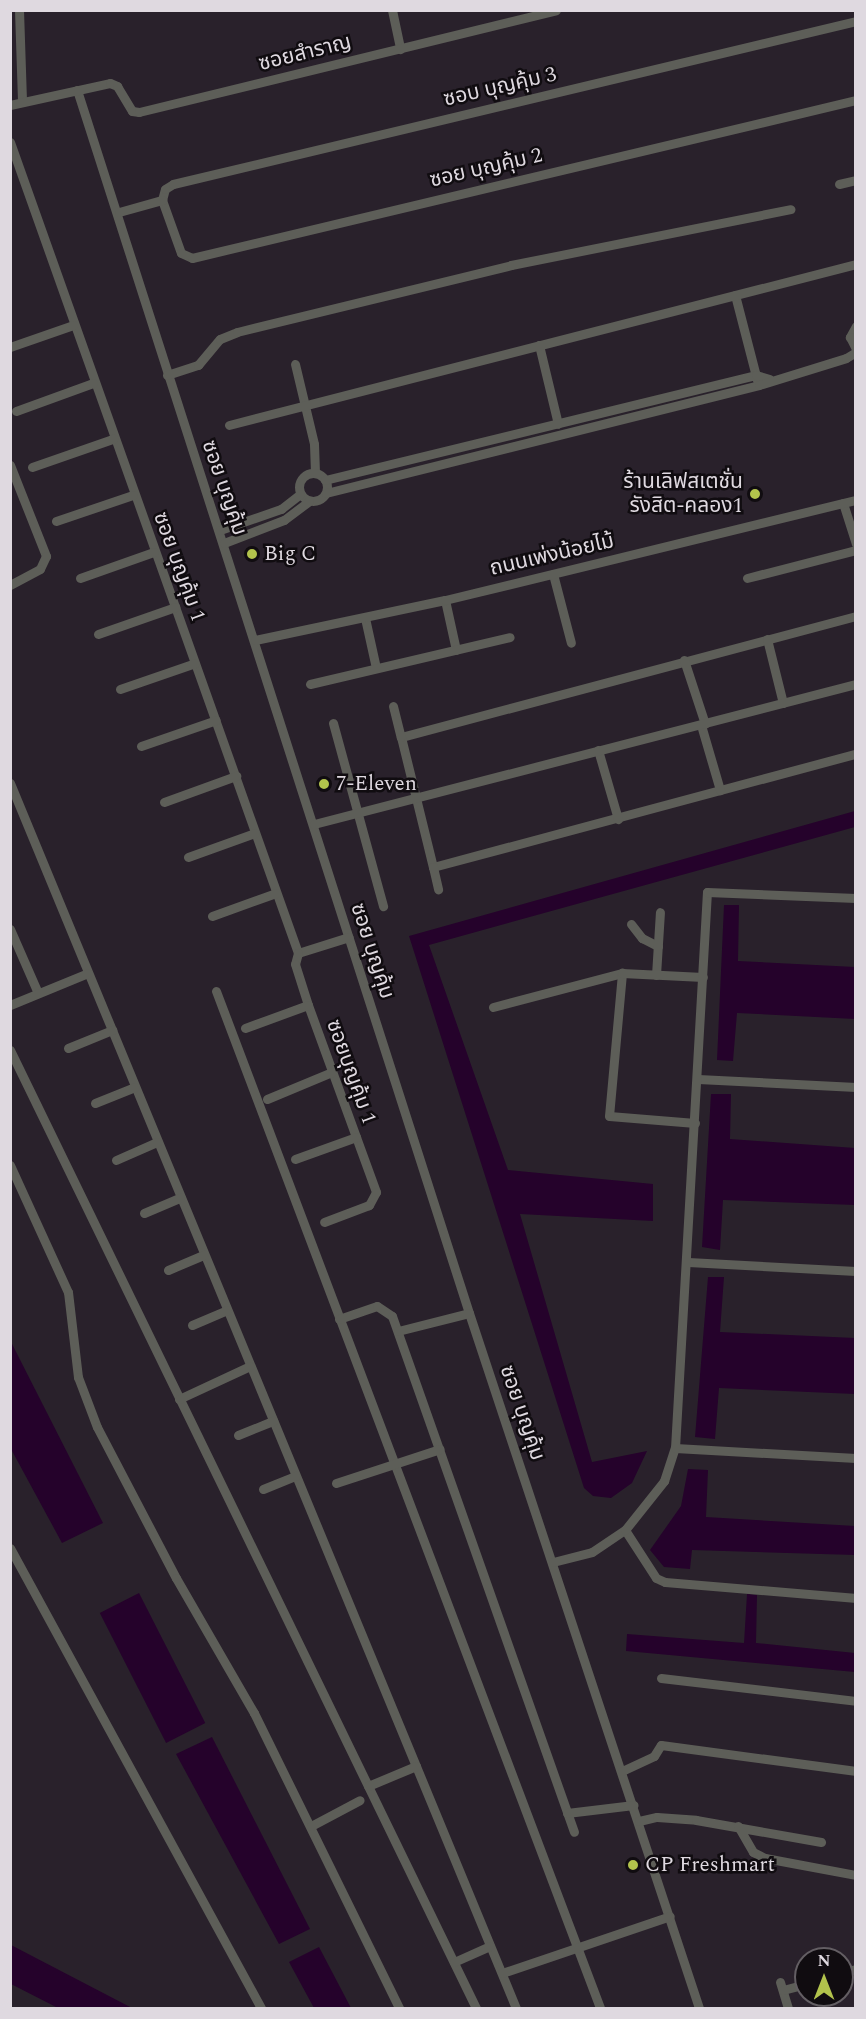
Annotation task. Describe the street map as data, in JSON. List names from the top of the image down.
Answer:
{
  "streets": {
    "street": [
      "ซอยสำราญ",
      "ซอบ บุญคุ้ม 3",
      "ซอย บุญคุ้ม 2",
      "ซอย บุญคุ้ม",
      "ถนนเพ่งน้อยไม้",
      "ซอย บุญคุ้ม 1",
      "ซอยบุญคุ้ม 1"
    ]
  },
  "crossings": [
    ["ซอยสำราญ", "ซอย บุญคุ้ม"],
    ["ซอบ บุญคุ้ม 3", "ซอย บุญคุ้ม 2"],
    ["ซอย บุญคุ้ม", "ถนนเพ่งน้อยไม้"],
    ["ซอย บุญคุ้ม 1", "ซอยบุญคุ้ม 1"]
  ],
  "places": [
    "ร้านเลิฟสเตชั่น รังสิต-คลอง1",
    "Big C",
    "7-Eleven",
    "CP Freshmart"
  ],
  "north": "top"
}
